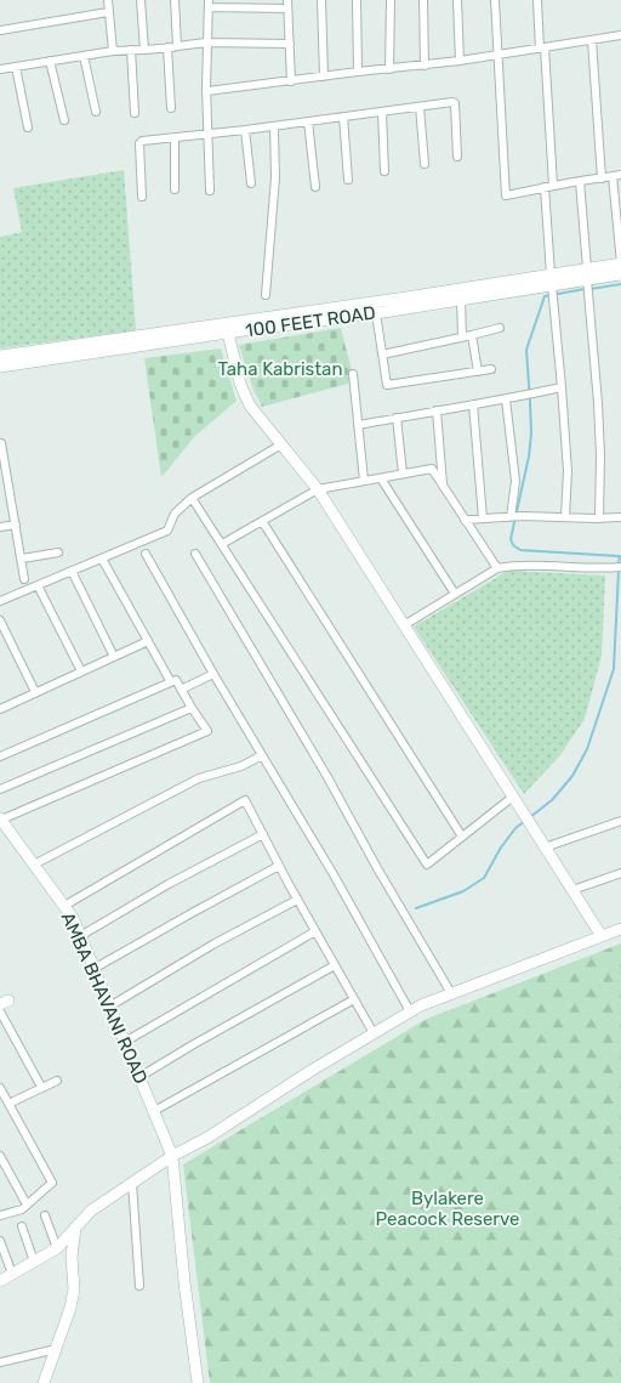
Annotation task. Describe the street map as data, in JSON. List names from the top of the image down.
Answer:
{
  "streets": {
    "main road": ["100 FEET ROAD", "AMBA BHAVANI ROAD"]
  },
  "parks": ["Taha Kabristan", "Bylakere Peacock Reserve"]
}
